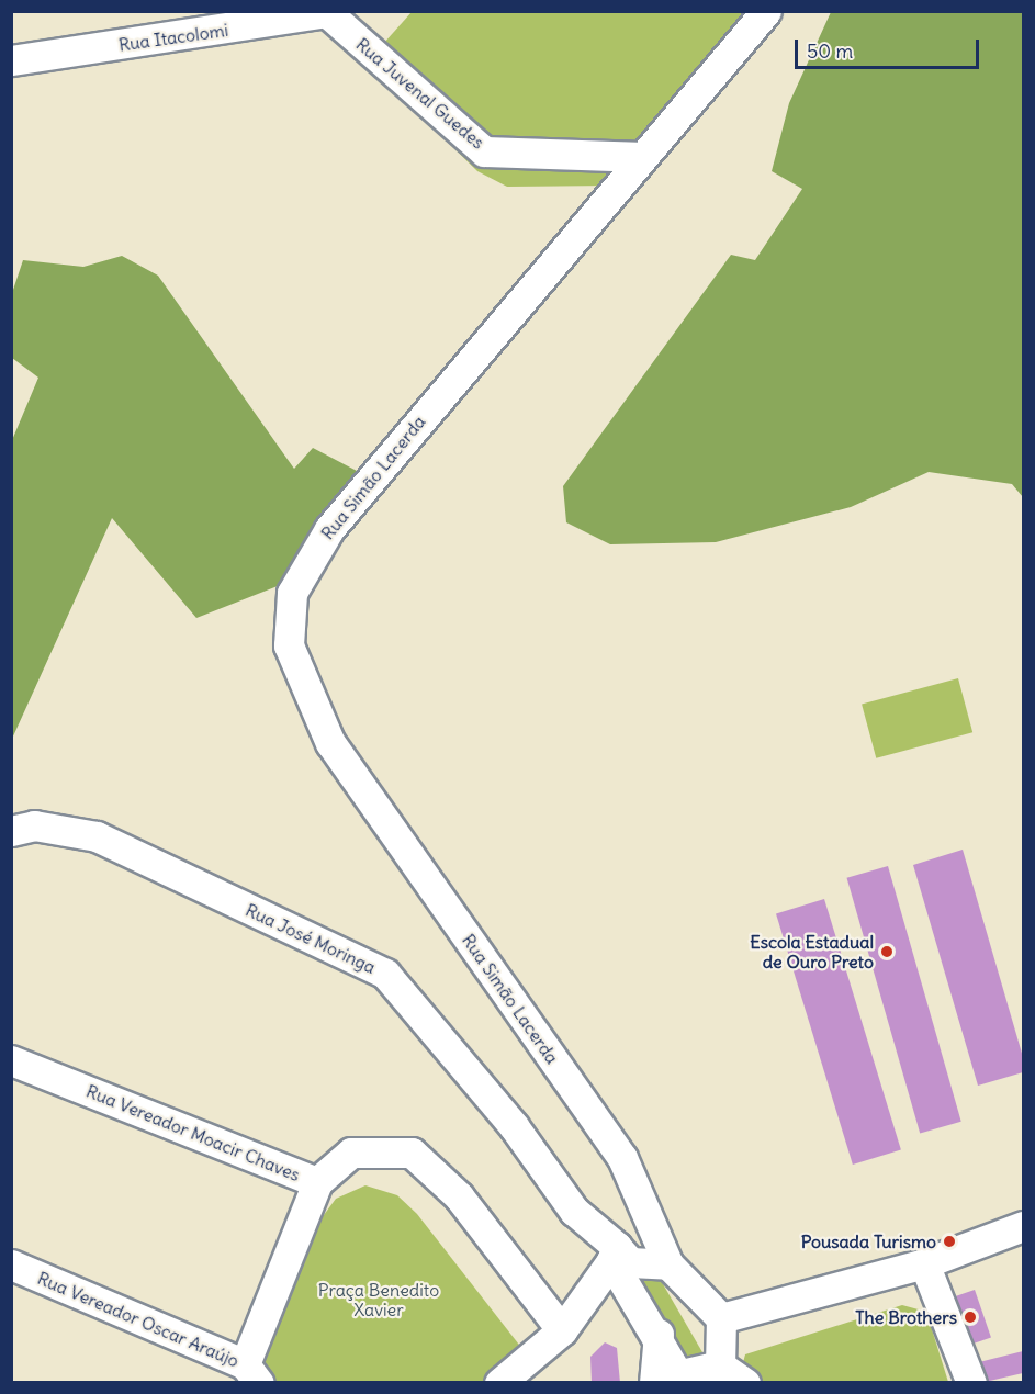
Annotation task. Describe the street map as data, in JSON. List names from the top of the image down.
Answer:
{
  "streets": {
    "street": [
      "Rua Itacolomi",
      "Rua Juvenal Guedes",
      "Rua Simão Lacerda",
      "Rua José Moringa",
      "Rua Vereador Moacir Chaves",
      "Rua Vereador Oscar Araújo"
    ]
  },
  "crossings": [
    ["Rua Itacolomi", "Rua Juvenal Guedes"],
    ["Rua Juvenal Guedes", "Rua Simão Lacerda"]
  ],
  "parks": ["Praça Benedito Xavier"],
  "places": ["Escola Estadual de Ouro Preto", "Pousada Turismo", "The Brothers"],
  "scale_bar": "50 m"
}
